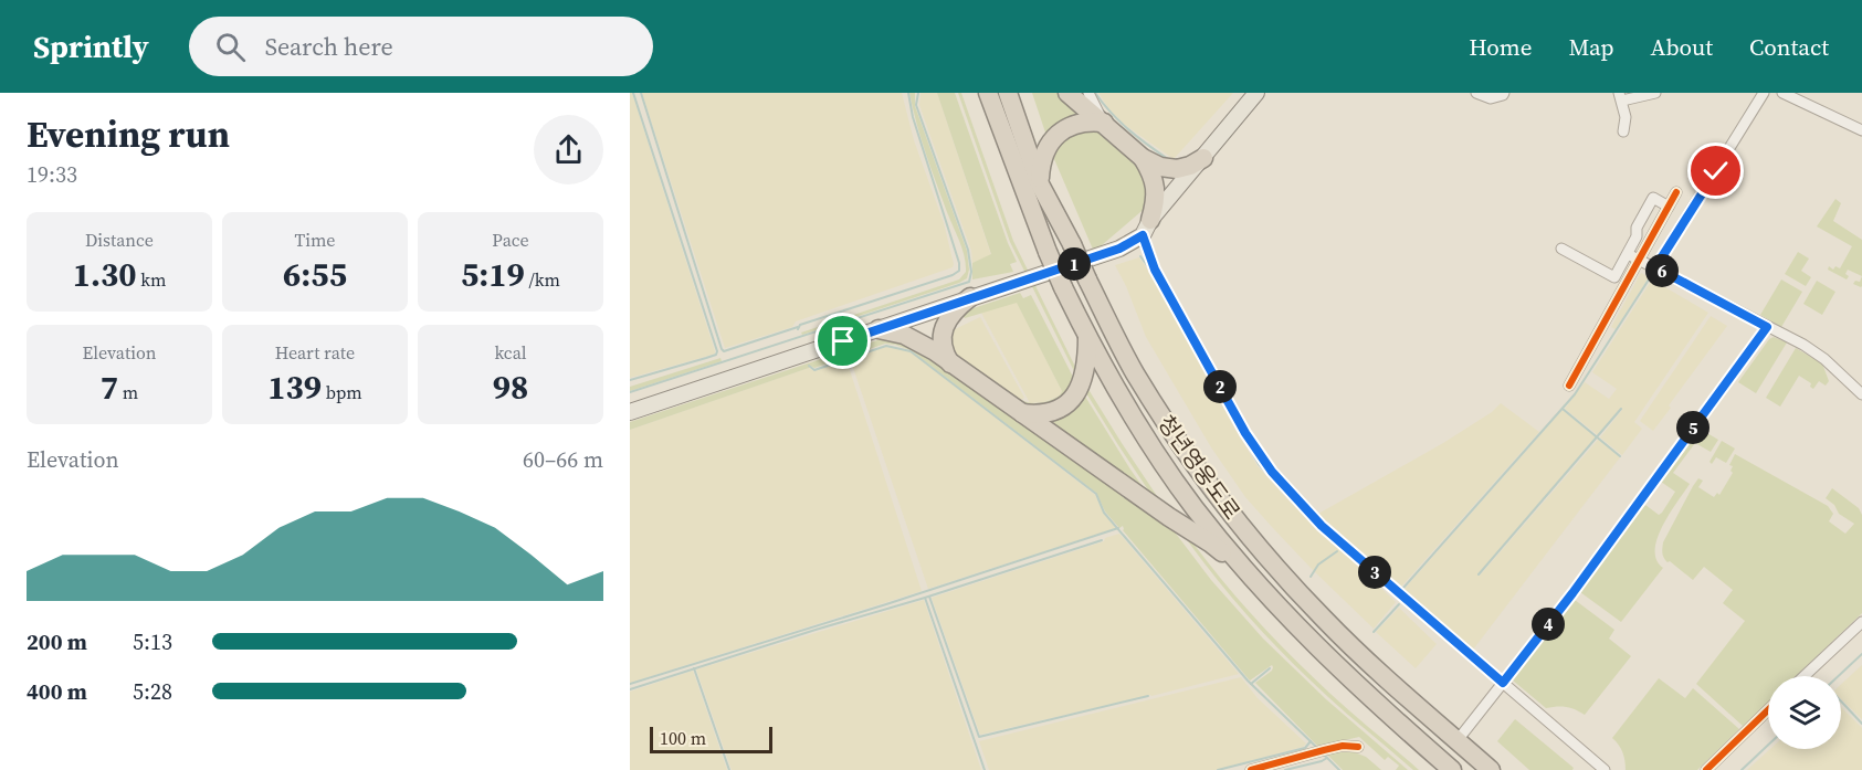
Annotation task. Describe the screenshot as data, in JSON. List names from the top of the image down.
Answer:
{
  "streets": {
    "highway": ["청년영웅도로"]
  },
  "scale_bar": "100 m",
  "page": {
    "header": "Sprintly",
    "search": "Search here",
    "nav": [
      "Home",
      "Map",
      "About",
      "Contact"
    ],
    "heading": ["Evening run", "19:33"],
    "stats": [
      ["Distance", "1.30 km"],
      ["Time", "6:55"],
      ["Pace", "5:19 /km"],
      ["Elevation", "7 m"],
      ["Heart rate", "139 bpm"],
      ["kcal", "98"]
    ],
    "pins": [
      "1",
      "6",
      "2",
      "5",
      "3",
      "4"
    ],
    "chart": ["Elevation", "60–66 m"],
    "list": [
      {
        "name": "200 m",
        "note": "5:13"
      },
      {
        "name": "400 m",
        "note": "5:28"
      }
    ],
    "scale": "100 m"
  }
}
